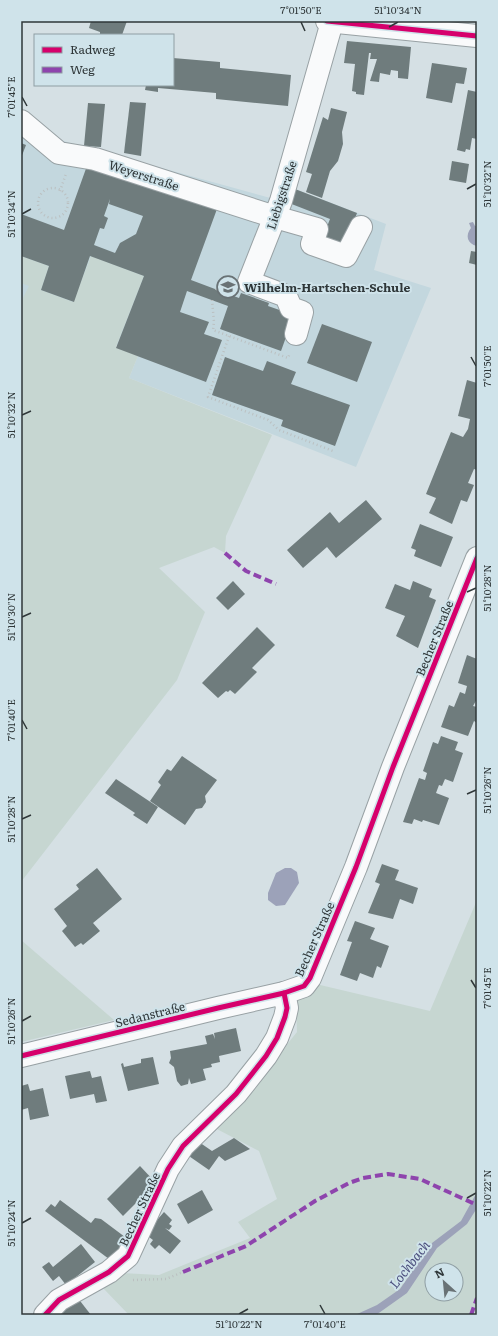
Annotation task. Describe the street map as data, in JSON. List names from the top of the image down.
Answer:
{
  "streets": {
    "street": [
      "Weyerstraße",
      "Liebigstraße",
      "Becher Straße",
      "Sedanstraße"
    ]
  },
  "crossings": [
    ["Weyerstraße", "Liebigstraße"],
    ["Becher Straße", "Sedanstraße"]
  ],
  "water": ["Lochbach"],
  "places": {
    "school or university": ["Wilhelm-Hartschen-Schule"]
  },
  "legend": ["Radweg", "Weg"],
  "north": "top left",
  "coordinates": [
    "7°01'50\"E",
    "51°10'34\"N",
    "7°01'45\"E",
    "51°10'32\"N",
    "51°10'28\"N",
    "51°10'30\"N",
    "7°01'40\"E",
    "51°10'26\"N",
    "51°10'22\"N",
    "51°10'24\"N"
  ]
}
